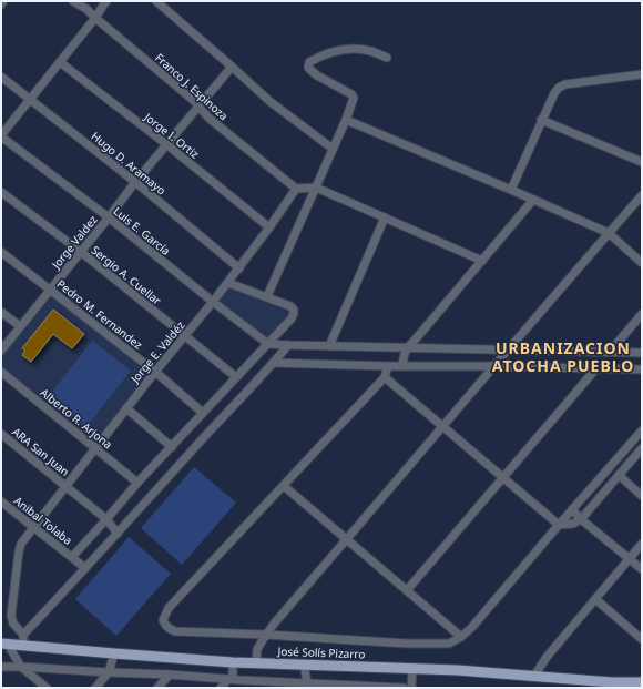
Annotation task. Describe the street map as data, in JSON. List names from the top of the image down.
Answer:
{
  "streets": {
    "main road": ["José Solís Pizarro"],
    "street": [
      "Franco J. Espinoza",
      "Jorge I. Ortiz",
      "Hugo D. Aramayo",
      "Luis E. García",
      "Jorge Valdez",
      "Sergio A. Cuellar",
      "Pedro M. Fernandez",
      "Jorge E. Valdéz",
      "Alberto R. Arjona",
      "ARA San Juan",
      "Anibal Tolaba"
    ]
  },
  "crossings": [
    ["Franco J. Espinoza", "Jorge Valdez"],
    ["Franco J. Espinoza", "Jorge E. Valdéz"],
    ["Jorge I. Ortiz", "Jorge Valdez"],
    ["Jorge I. Ortiz", "Jorge E. Valdéz"],
    ["Hugo D. Aramayo", "Jorge Valdez"],
    ["Hugo D. Aramayo", "Jorge E. Valdéz"],
    ["Luis E. García", "Jorge Valdez"],
    ["Luis E. García", "Jorge E. Valdéz"],
    ["Jorge Valdez", "Sergio A. Cuellar"],
    ["Jorge Valdez", "Pedro M. Fernandez"],
    ["Sergio A. Cuellar", "Jorge E. Valdéz"],
    ["Pedro M. Fernandez", "Jorge E. Valdéz"],
    ["Jorge E. Valdéz", "Alberto R. Arjona"],
    ["Jorge E. Valdéz", "ARA San Juan"],
    ["Jorge E. Valdéz", "Anibal Tolaba"]
  ],
  "districts": ["URBANIZACION ATOCHA PUEBLO"]
}
